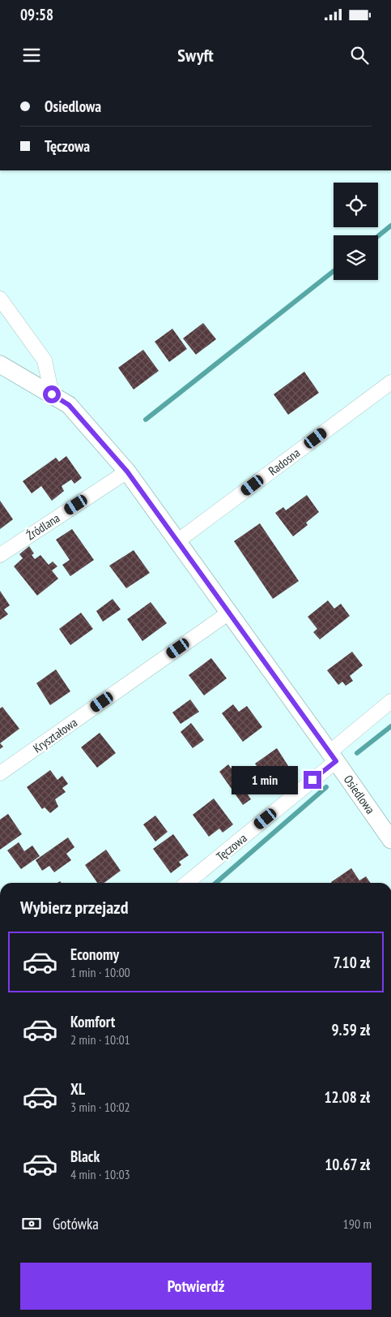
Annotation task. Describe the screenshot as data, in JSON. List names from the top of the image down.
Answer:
{
  "streets": {
    "street": [
      "Radosna",
      "Źródlana",
      "Kryształowa",
      "Osiedlowa",
      "Tęczowa"
    ]
  },
  "crossings": [
    ["Radosna", "Osiedlowa"],
    ["Źródlana", "Osiedlowa"],
    ["Kryształowa", "Osiedlowa"],
    ["Osiedlowa", "Tęczowa"]
  ],
  "page": {
    "status": "09:58",
    "header": "Swyft",
    "banner": ["Osiedlowa", "Tęczowa"],
    "bubble": "1 min",
    "heading": "Wybierz przejazd",
    "list": [
      {
        "name": "Economy",
        "note": "1 min · 10:00",
        "value": "7.10 zł"
      },
      {
        "name": "Komfort",
        "note": "2 min · 10:01",
        "value": "9.59 zł"
      },
      {
        "name": "XL",
        "note": "3 min · 10:02",
        "value": "12.08 zł"
      },
      {
        "name": "Black",
        "note": "4 min · 10:03",
        "value": "10.67 zł"
      }
    ],
    "pay": ["Gotówka", "190 m"],
    "buttons": "Potwierdź"
  }
}
